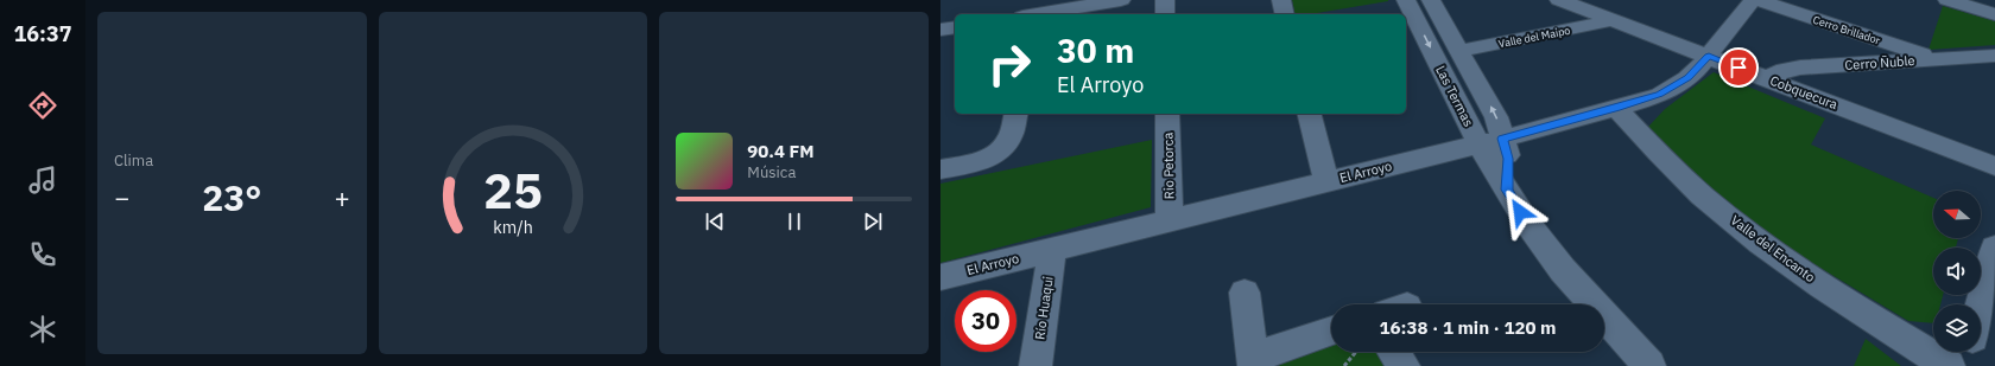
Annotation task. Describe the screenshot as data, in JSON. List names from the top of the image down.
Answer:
{
  "streets": {
    "street": [
      "Cerro Brillador",
      "Valle del Maipo",
      "Cerro Ñuble",
      "Cobquecura",
      "Las Termas",
      "Rio Petorca",
      "El Arroyo",
      "Valle del Encanto",
      "Río Huaqui"
    ]
  },
  "crossings": [
    ["Cerro Brillador", "Cerro Ñuble"],
    ["Valle del Maipo", "Cobquecura"],
    ["Valle del Maipo", "Las Termas"],
    ["Cerro Ñuble", "Cobquecura"],
    ["Cobquecura", "El Arroyo"],
    ["Las Termas", "El Arroyo"],
    ["Rio Petorca", "El Arroyo"],
    ["El Arroyo", "Valle del Encanto"],
    ["El Arroyo", "Río Huaqui"]
  ],
  "north": "left",
  "page": {
    "tabs": "16:37",
    "tile": "Clima",
    "turn": ["30 m", "El Arroyo"],
    "song": ["90.4 FM", "Música"],
    "heat": ["−", "23°", "+"],
    "limit": "30",
    "trip": "16:38 · 1 min · 120 m",
    "gauge": ["25", "km/h"]
  }
}
